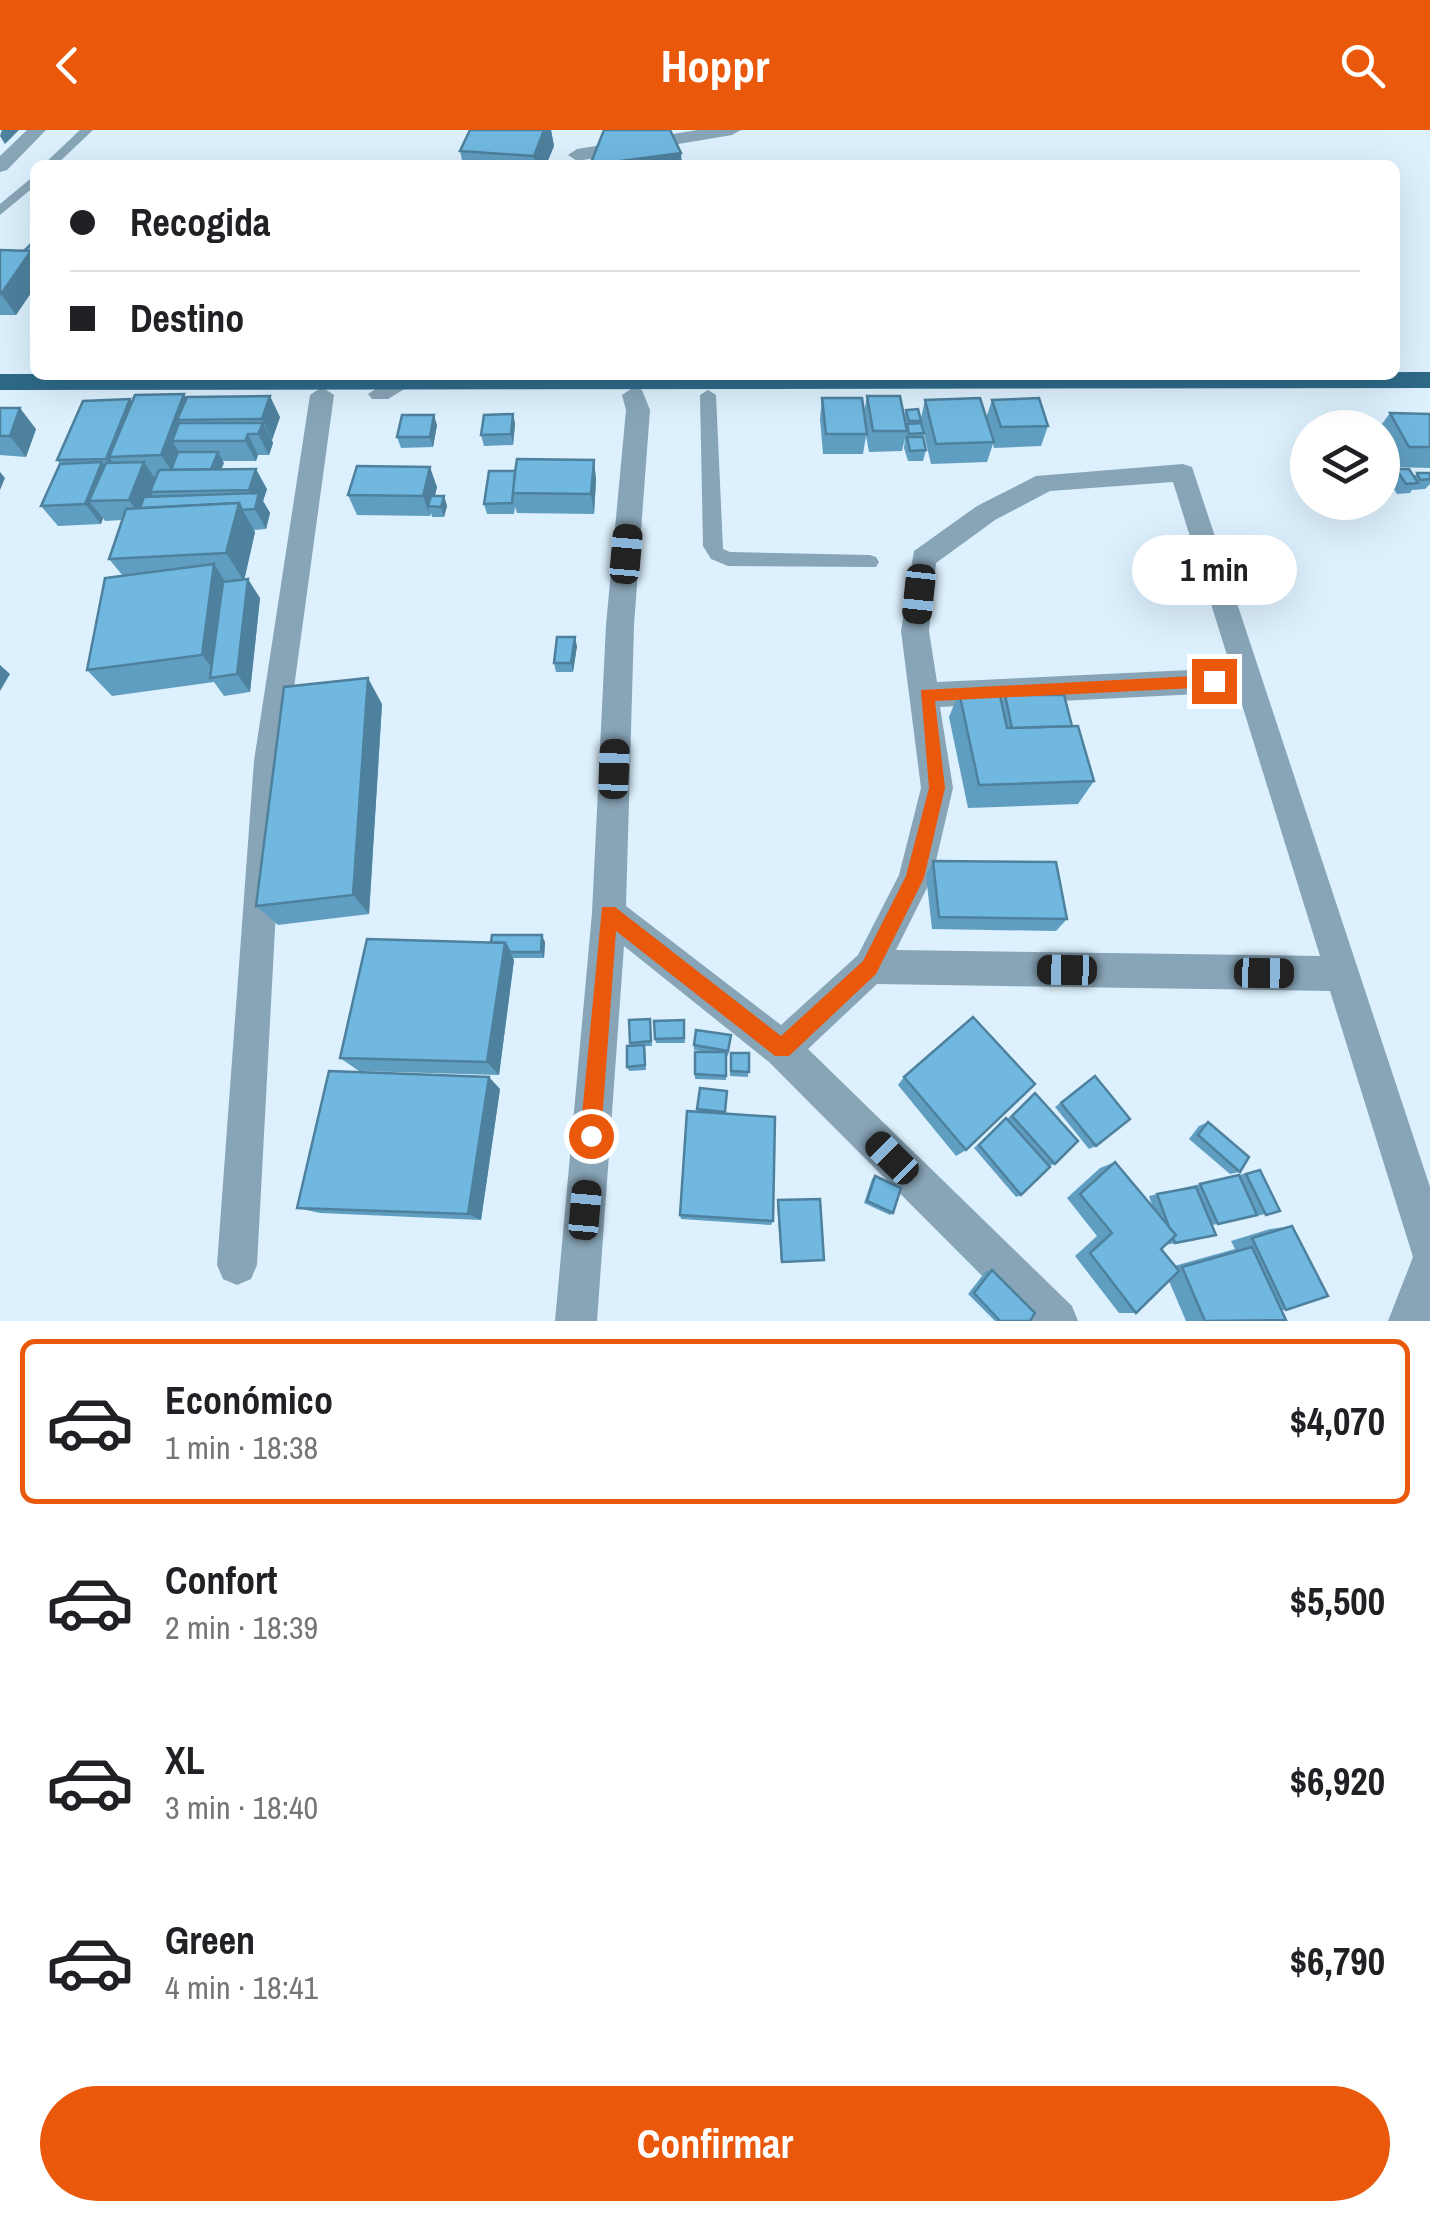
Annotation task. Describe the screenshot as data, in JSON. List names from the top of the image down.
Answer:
{
  "page": {
    "header": "Hoppr",
    "banner": ["Recogida", "Destino"],
    "bubble": "1 min",
    "list": [
      {
        "name": "Económico",
        "note": "1 min · 18:38",
        "value": "$4,070"
      },
      {
        "name": "Confort",
        "note": "2 min · 18:39",
        "value": "$5,500"
      },
      {
        "name": "XL",
        "note": "3 min · 18:40",
        "value": "$6,920"
      },
      {
        "name": "Green",
        "note": "4 min · 18:41",
        "value": "$6,790"
      }
    ],
    "buttons": "Confirmar"
  }
}
